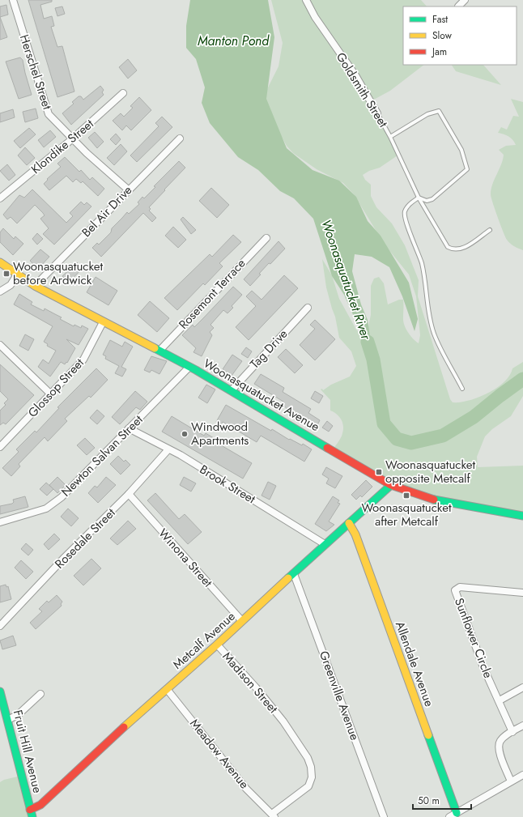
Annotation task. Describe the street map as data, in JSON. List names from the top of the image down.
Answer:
{
  "streets": {
    "street": [
      "Herschel Street",
      "Goldsmith Street",
      "Klondike Street",
      "Bel Air Drive",
      "Rosemont Terrace",
      "Tag Drive",
      "Glossop Street",
      "Woonasquatucket Avenue",
      "Newton Salvan Street",
      "Brook Street",
      "Rosedale Street",
      "Winona Street",
      "Sunflower Circle",
      "Metcalf Avenue",
      "Allendale Avenue",
      "Madison Street",
      "Greenville Avenue",
      "Fruit Hill Avenue",
      "Meadow Avenue"
    ]
  },
  "crossings": [
    ["Herschel Street", "Klondike Street"],
    ["Herschel Street", "Bel Air Drive"],
    ["Bel Air Drive", "Woonasquatucket Avenue"],
    ["Rosemont Terrace", "Woonasquatucket Avenue"],
    ["Tag Drive", "Woonasquatucket Avenue"],
    ["Glossop Street", "Woonasquatucket Avenue"],
    ["Woonasquatucket Avenue", "Newton Salvan Street"],
    ["Woonasquatucket Avenue", "Metcalf Avenue"],
    ["Newton Salvan Street", "Brook Street"],
    ["Brook Street", "Rosedale Street"],
    ["Brook Street", "Metcalf Avenue"],
    ["Rosedale Street", "Winona Street"],
    ["Winona Street", "Metcalf Avenue"],
    ["Metcalf Avenue", "Allendale Avenue"],
    ["Metcalf Avenue", "Madison Street"],
    ["Metcalf Avenue", "Greenville Avenue"],
    ["Metcalf Avenue", "Fruit Hill Avenue"],
    ["Metcalf Avenue", "Meadow Avenue"],
    ["Madison Street", "Meadow Avenue"]
  ],
  "water": ["Manton Pond", "Woonasquatucket River"],
  "places": {
    "transit": ["Woonasquatucket before Ardwick", "Woonasquatucket opposite Metcalf", "Woonasquatucket after Metcalf"],
    "other": ["Windwood Apartments"]
  },
  "legend": ["Fast", "Slow", "Jam"],
  "scale_bar": "50 m"
}
